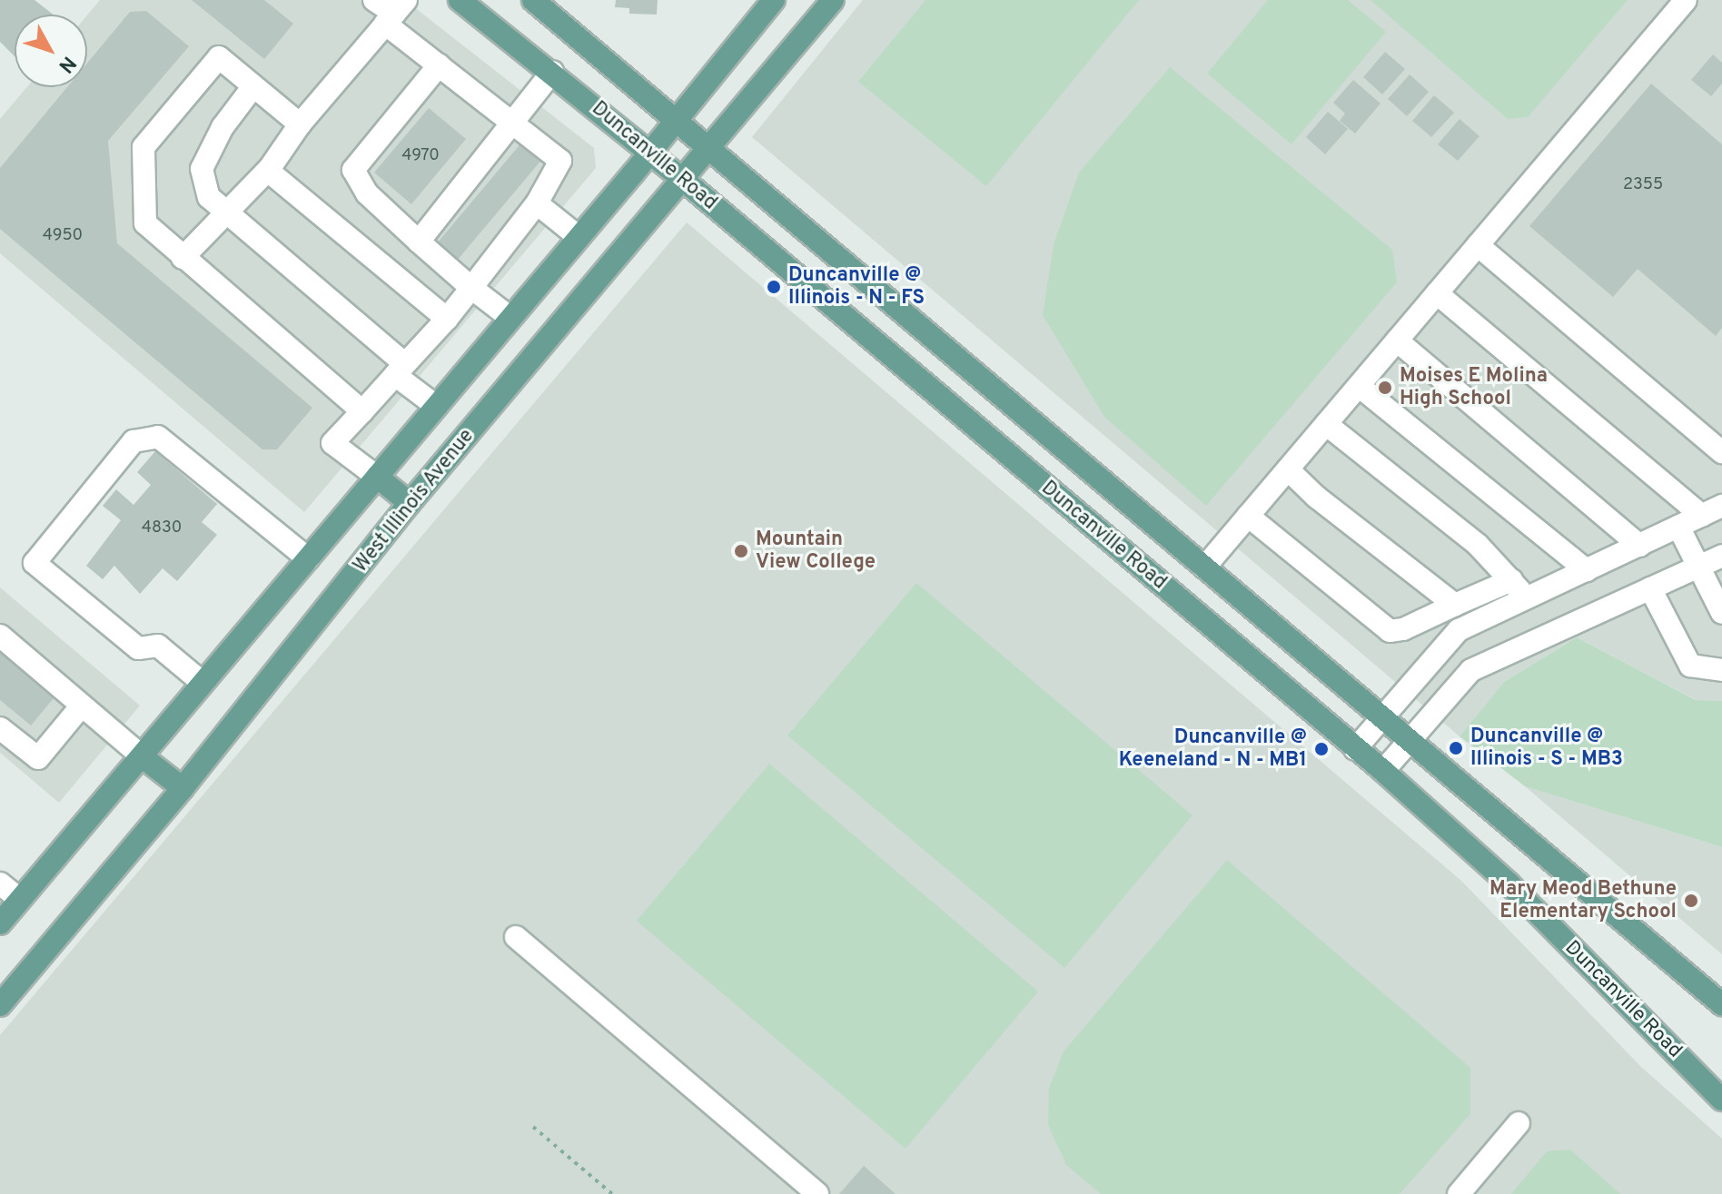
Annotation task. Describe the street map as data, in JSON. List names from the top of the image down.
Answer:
{
  "streets": {
    "main road": ["Duncanville Road", "West Illinois Avenue"]
  },
  "crossings": [
    ["Duncanville Road", "West Illinois Avenue"]
  ],
  "places": [
    "Duncanville @ Illinois - N - FS",
    "Moises E Molina High School",
    "Mountain View College",
    "Duncanville @ Illinois - S - MB3",
    "Duncanville @ Keeneland - N - MB1",
    "Mary Meod Bethune Elementary School"
  ],
  "house_numbers": [
    "4970",
    "2355",
    "4950",
    "4830"
  ],
  "north": "bottom right"
}
